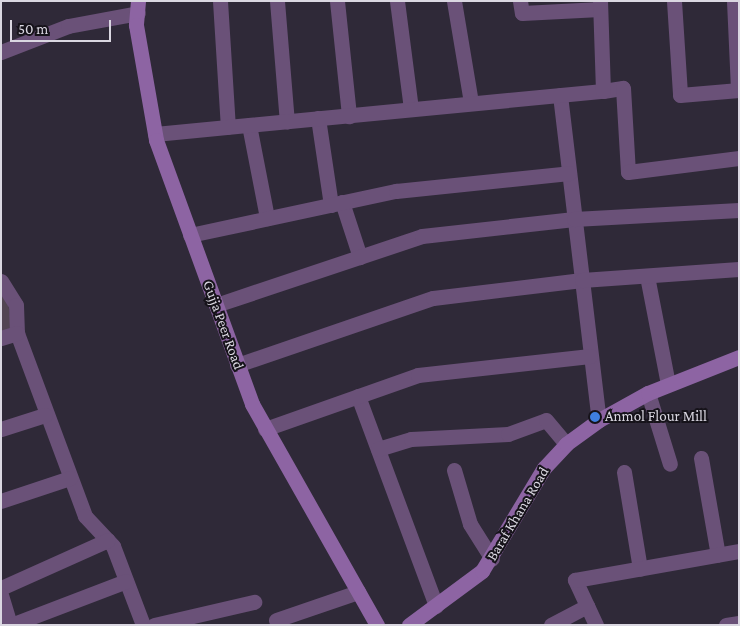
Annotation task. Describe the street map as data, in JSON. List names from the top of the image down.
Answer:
{
  "streets": {
    "street": ["Gujja Peer Road", "Baraf Khana Road"]
  },
  "places": ["Anmol Flour Mill"],
  "scale_bar": "50 m"
}
